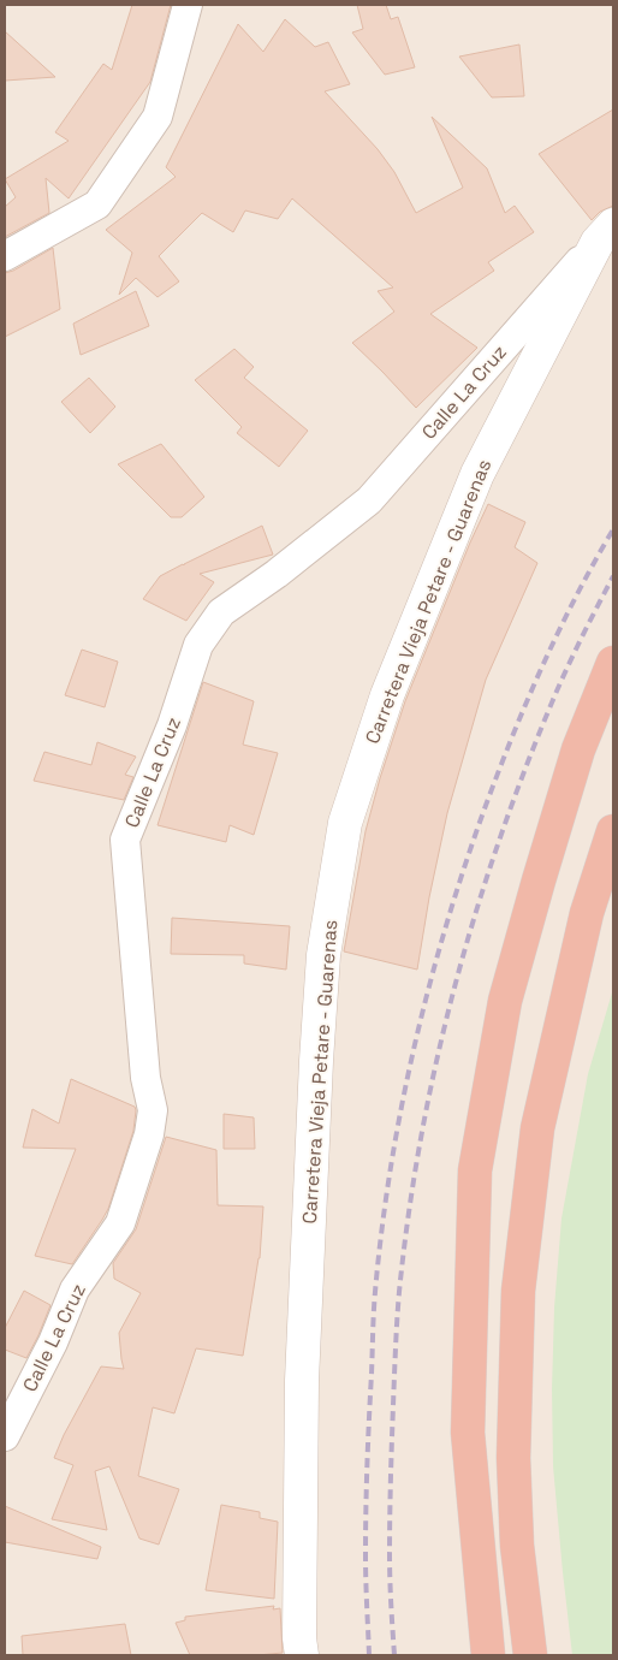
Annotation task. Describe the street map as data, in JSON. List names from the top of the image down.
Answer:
{
  "streets": {
    "street": ["Calle La Cruz", "Carretera Vieja Petare - Guarenas"]
  },
  "crossings": [
    ["Calle La Cruz", "Carretera Vieja Petare - Guarenas"]
  ]
}
